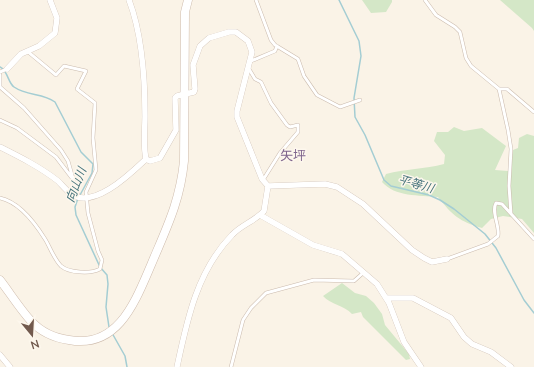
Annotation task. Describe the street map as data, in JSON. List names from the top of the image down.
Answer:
{
  "districts": ["矢坪"],
  "water": ["平等川", "向山川"],
  "north": "bottom"
}
